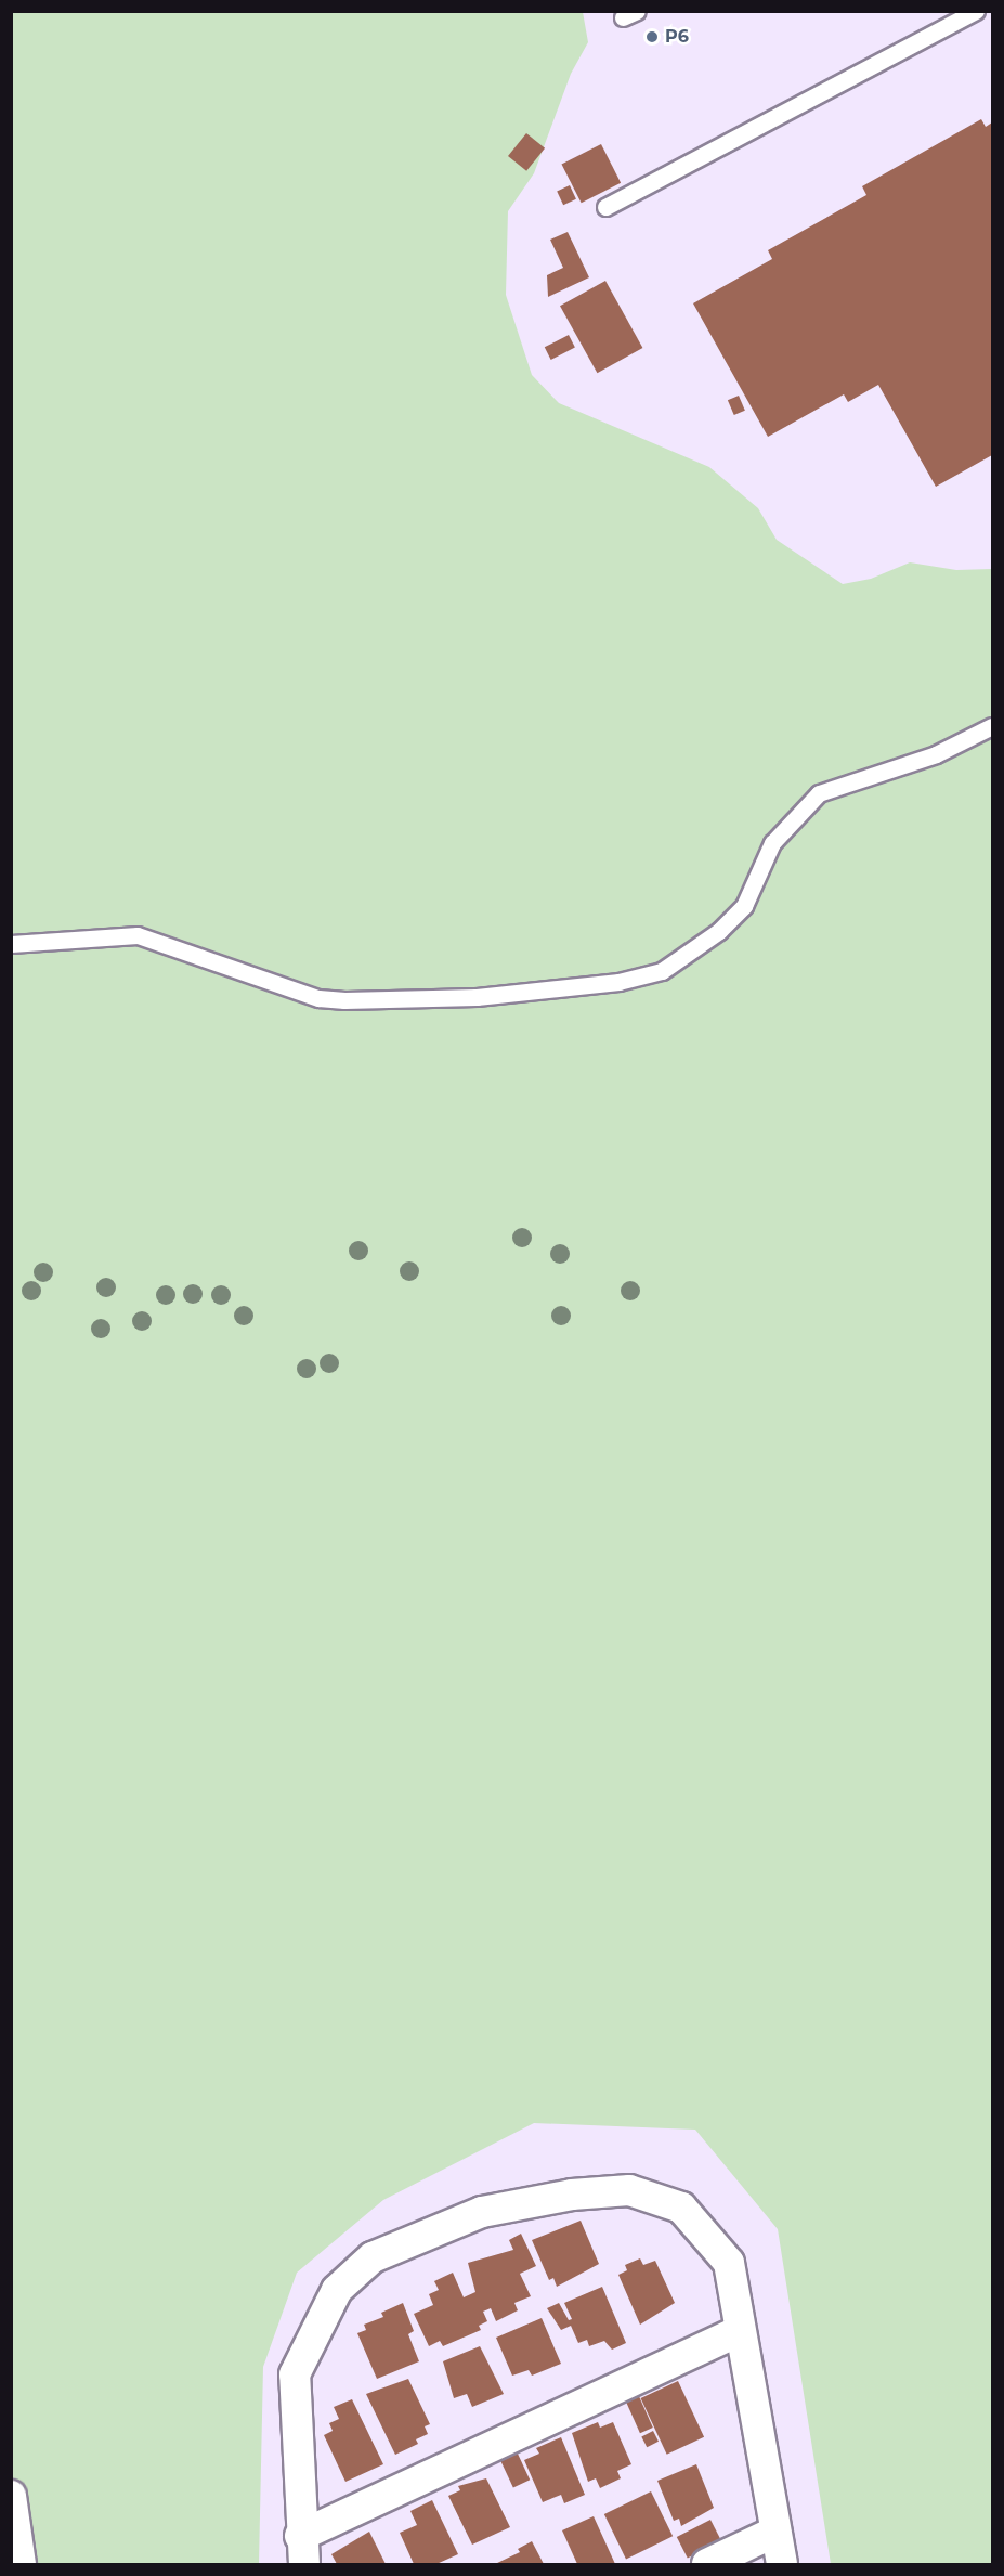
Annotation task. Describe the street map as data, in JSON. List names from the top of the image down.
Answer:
{
  "places": ["P6"]
}
